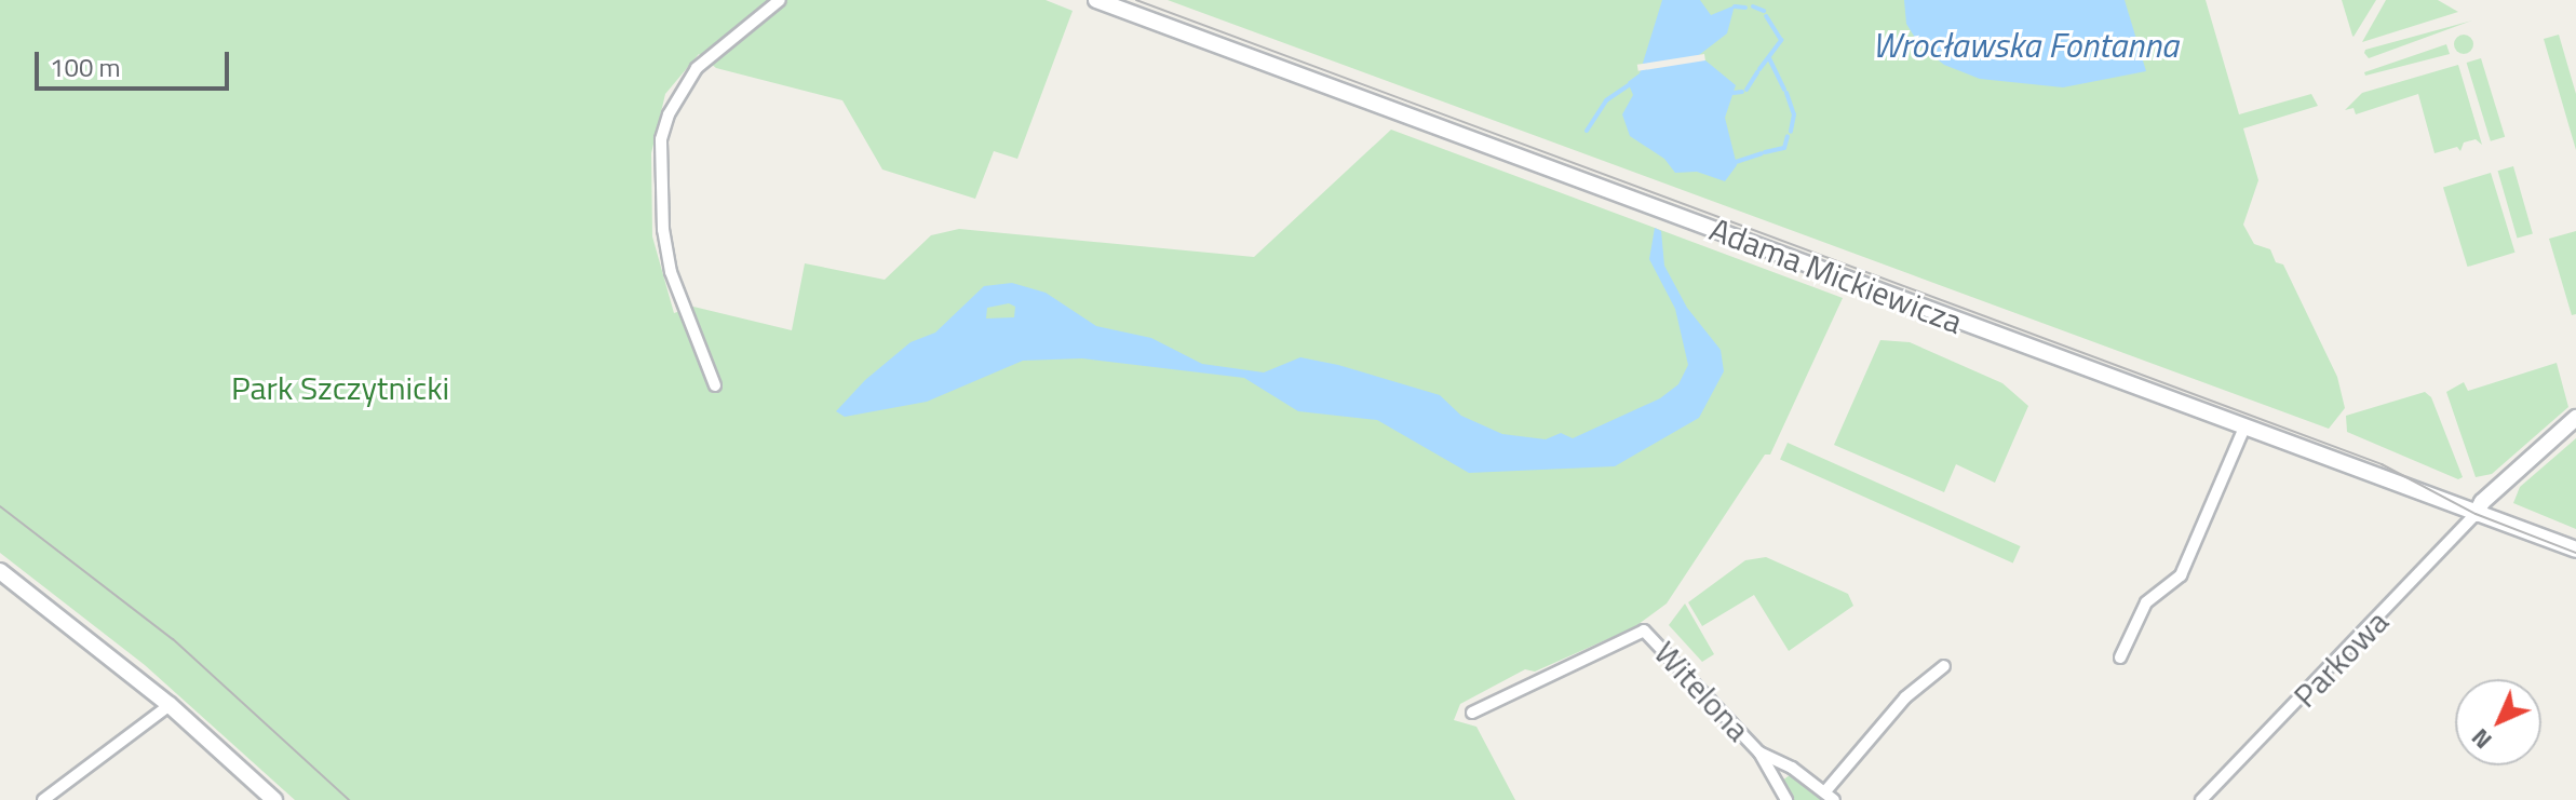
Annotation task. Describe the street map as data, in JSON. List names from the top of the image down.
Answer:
{
  "streets": {
    "main road": ["Adama Mickiewicza"],
    "street": ["Parkowa", "Witelona"]
  },
  "crossings": [
    ["Adama Mickiewicza", "Parkowa"]
  ],
  "water": ["Wrocławska Fontanna"],
  "parks": ["Park Szczytnicki"],
  "scale_bar": "100 m",
  "north": "bottom left"
}
